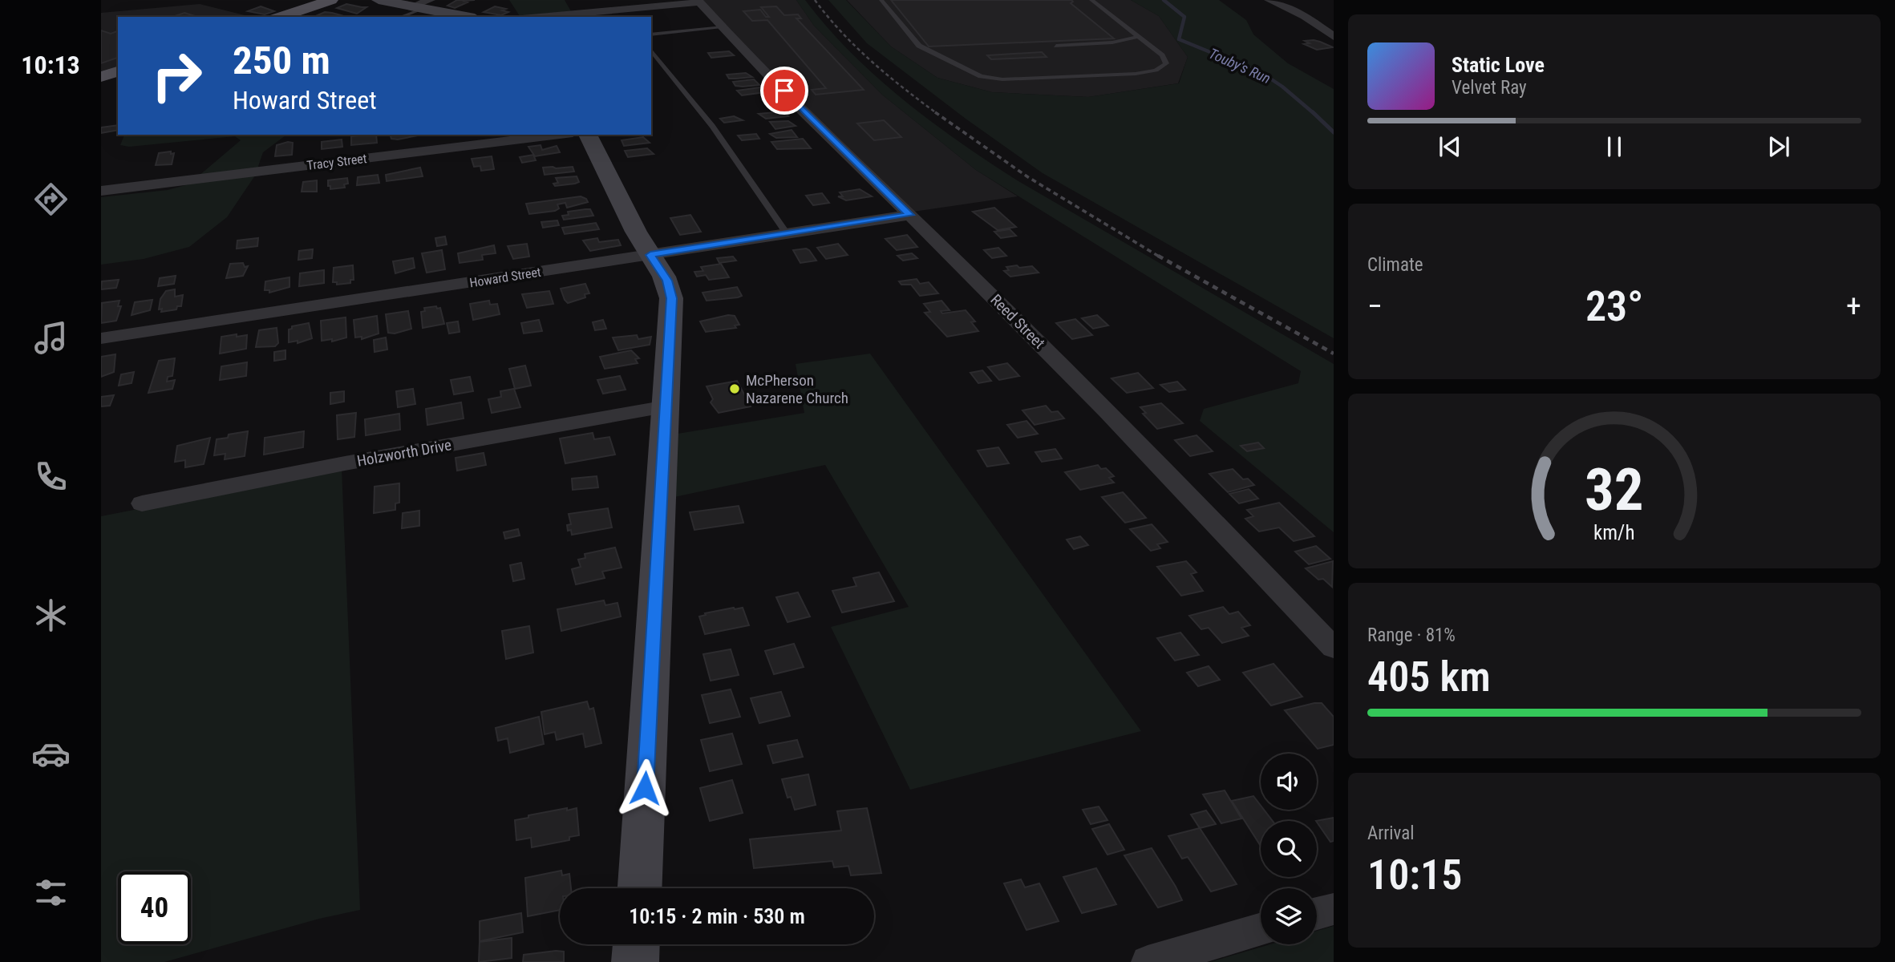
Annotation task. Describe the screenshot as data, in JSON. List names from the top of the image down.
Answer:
{
  "streets": {
    "street": [
      "Tracy Street",
      "Howard Street",
      "Reed Street",
      "Holzworth Drive"
    ]
  },
  "crossings": [
    ["Howard Street", "Reed Street"]
  ],
  "water": ["Touby's Run"],
  "places": ["McPherson Nazarene Church"],
  "page": {
    "tabs": "10:13",
    "turn": ["250 m", "Howard Street"],
    "song": ["Static Love", "Velvet Ray"],
    "tile": [
      "Climate",
      ["Range · 81%", "405 km"],
      ["Arrival", "10:15"]
    ],
    "heat": ["−", "23°", "+"],
    "limit": "40",
    "trip": "10:15 · 2 min · 530 m",
    "gauge": ["32", "km/h"]
  }
}
